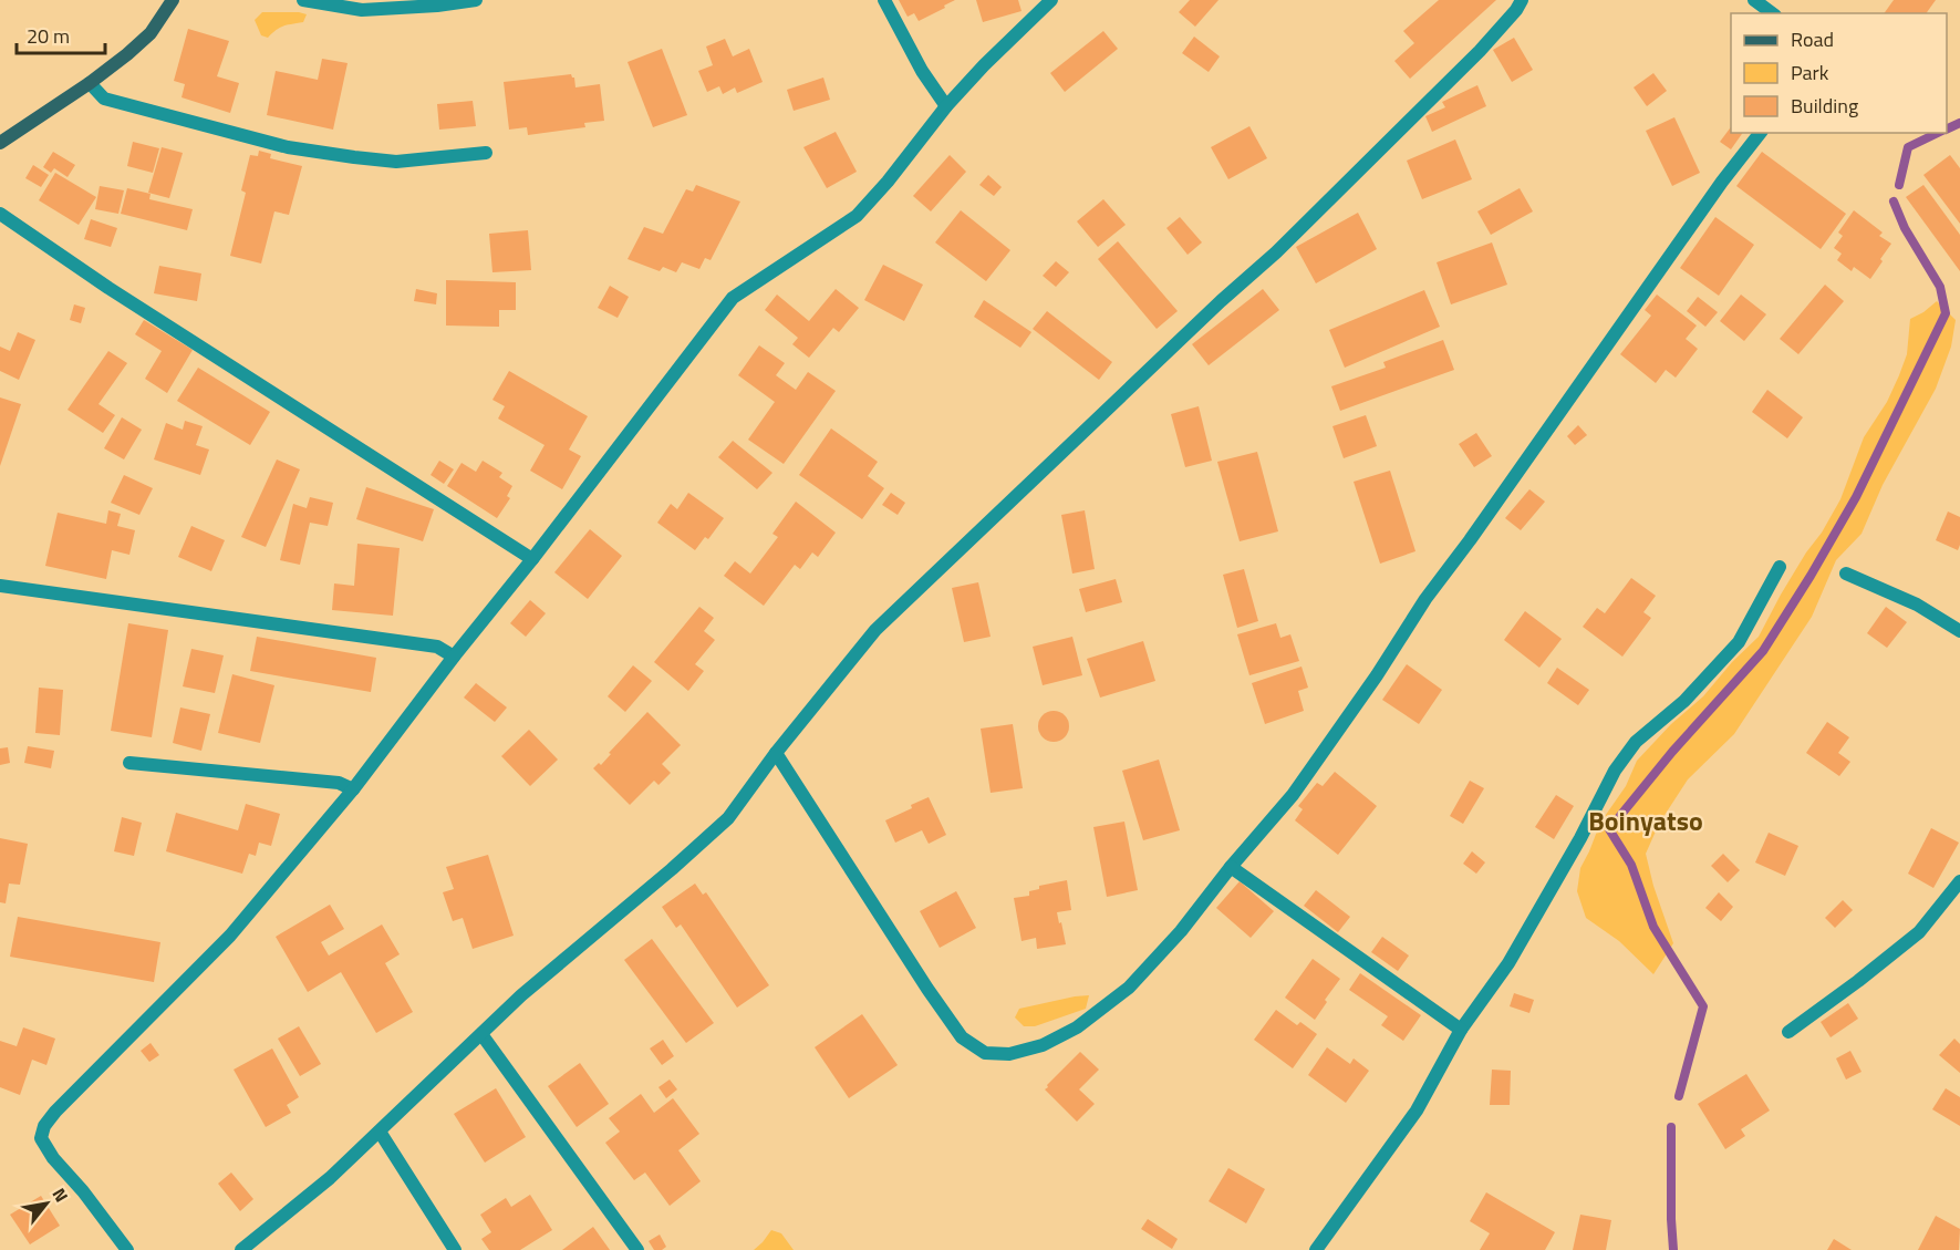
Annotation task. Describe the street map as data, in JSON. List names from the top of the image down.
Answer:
{
  "districts": ["Boinyatso"],
  "legend": ["Road", "Park", "Building"],
  "scale_bar": "20 m",
  "north": "top right"
}
